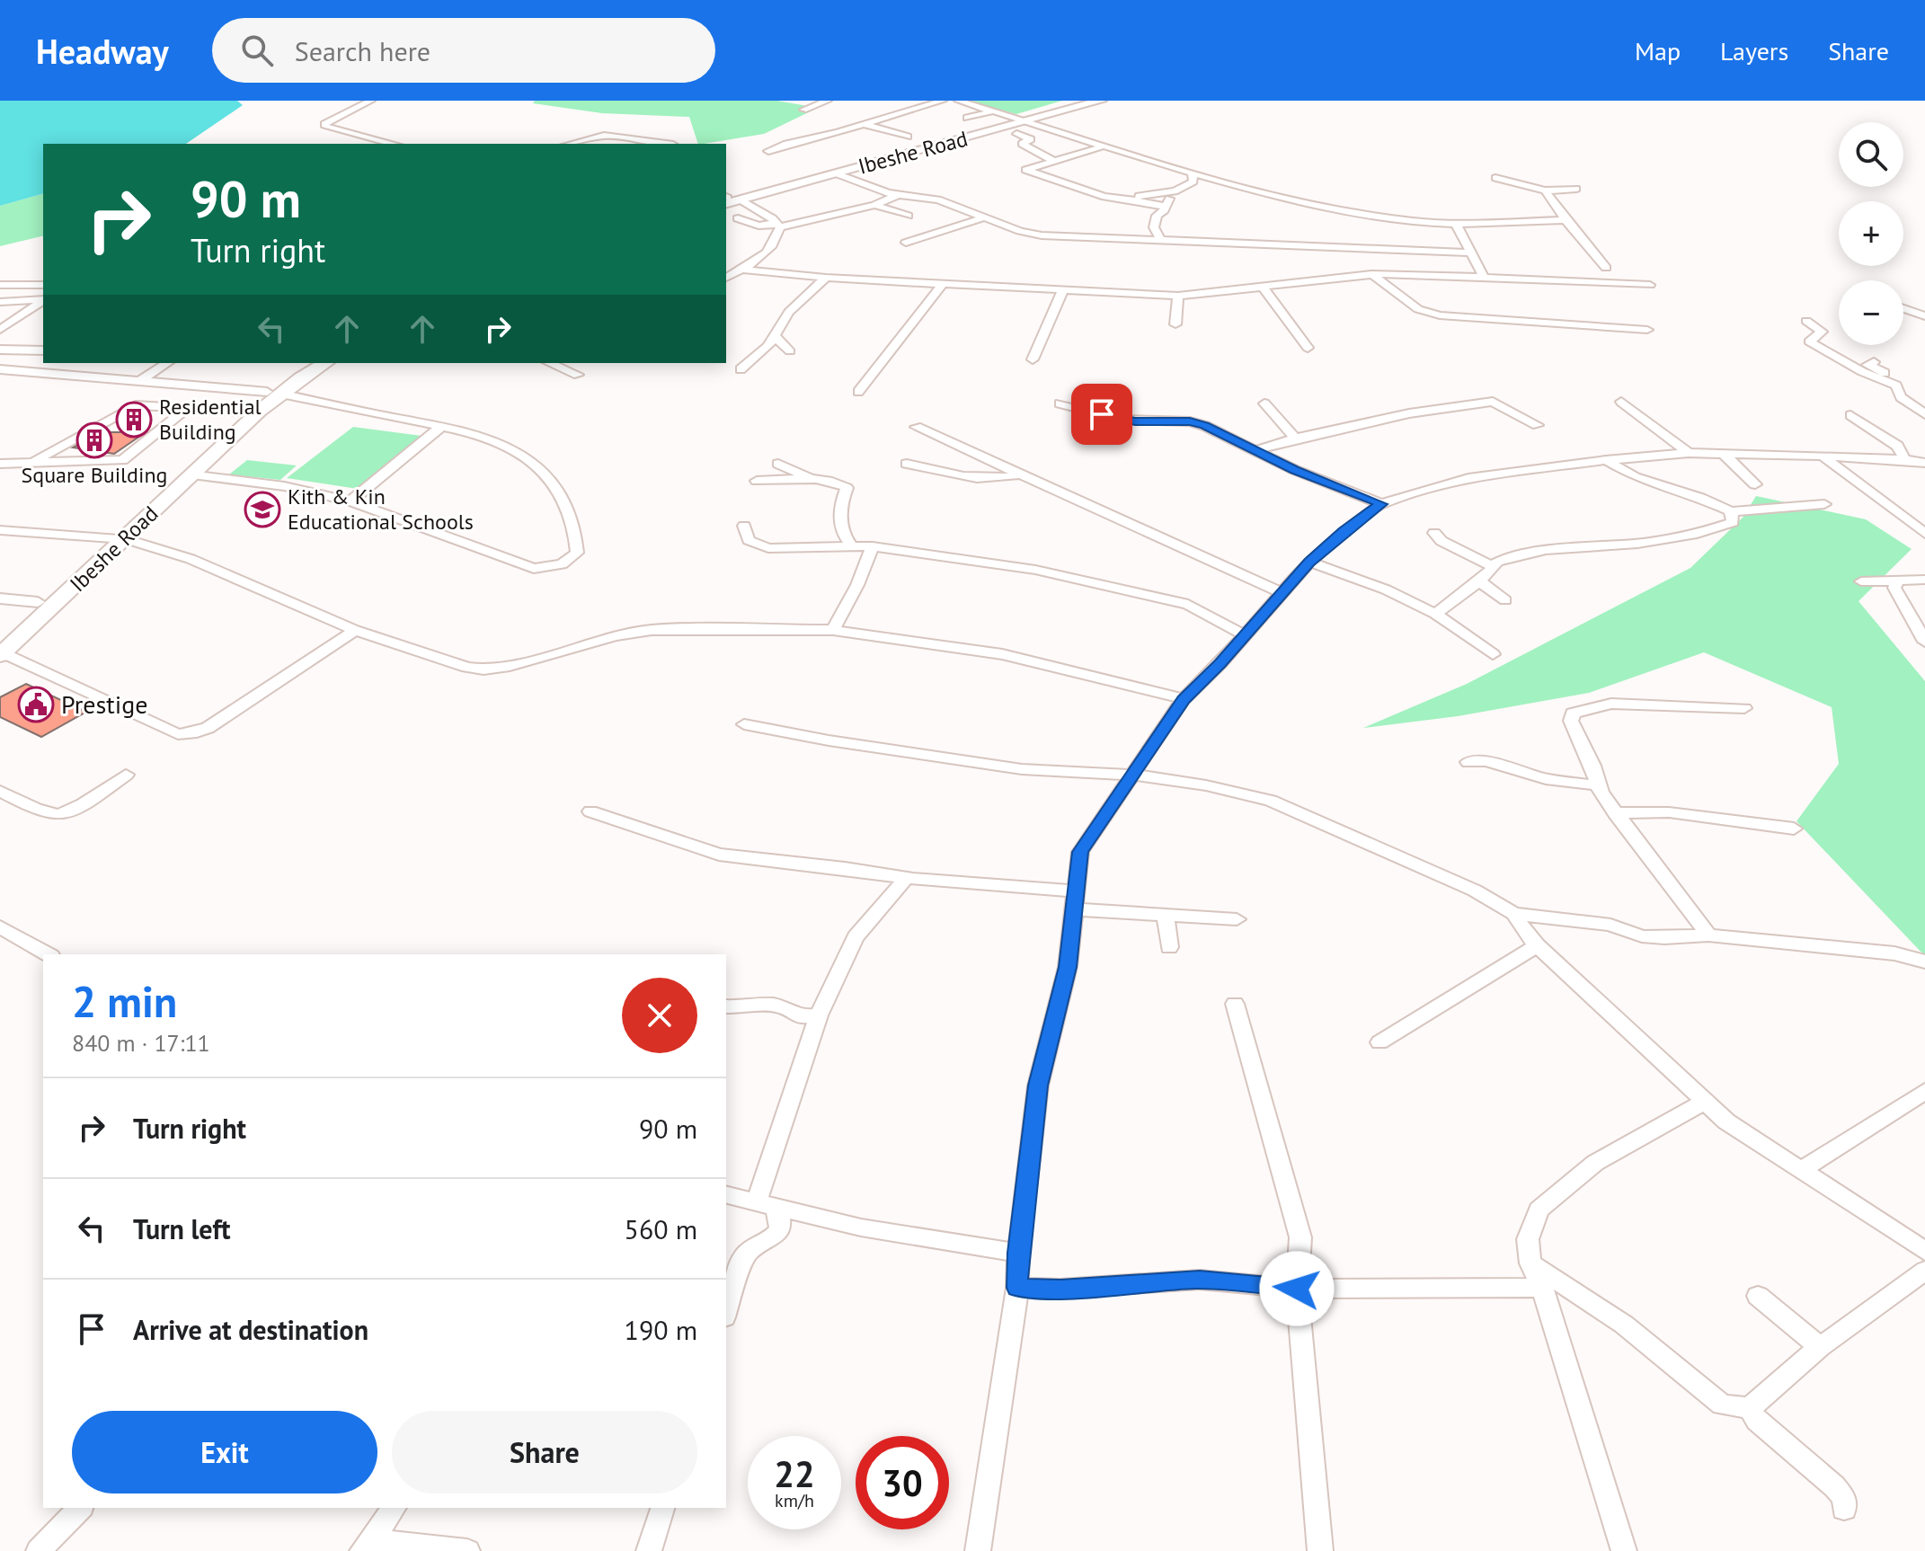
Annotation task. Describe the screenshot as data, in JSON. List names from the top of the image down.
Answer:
{
  "streets": {
    "main road": ["Ibeshe Road"]
  },
  "places": {
    "building": ["Residential Building", "Square Building"],
    "school or university": ["Kith & Kin Educational Schools"],
    "public building": ["Prestige"]
  },
  "page": {
    "header": "Headway",
    "search": "Search here",
    "nav": ["Map", "Layers", "Share"],
    "map_buttons": ["+", "−"],
    "turn": ["90 m", "Turn right"],
    "heading": ["2 min", "840 m · 17:11"],
    "list": [
      {
        "name": "Turn right",
        "value": "90 m"
      },
      {
        "name": "Turn left",
        "value": "560 m"
      },
      {
        "name": "Arrive at destination",
        "value": "190 m"
      }
    ],
    "buttons": ["Exit", "Share"],
    "speed": "22 km/h",
    "limit": "30"
  }
}
